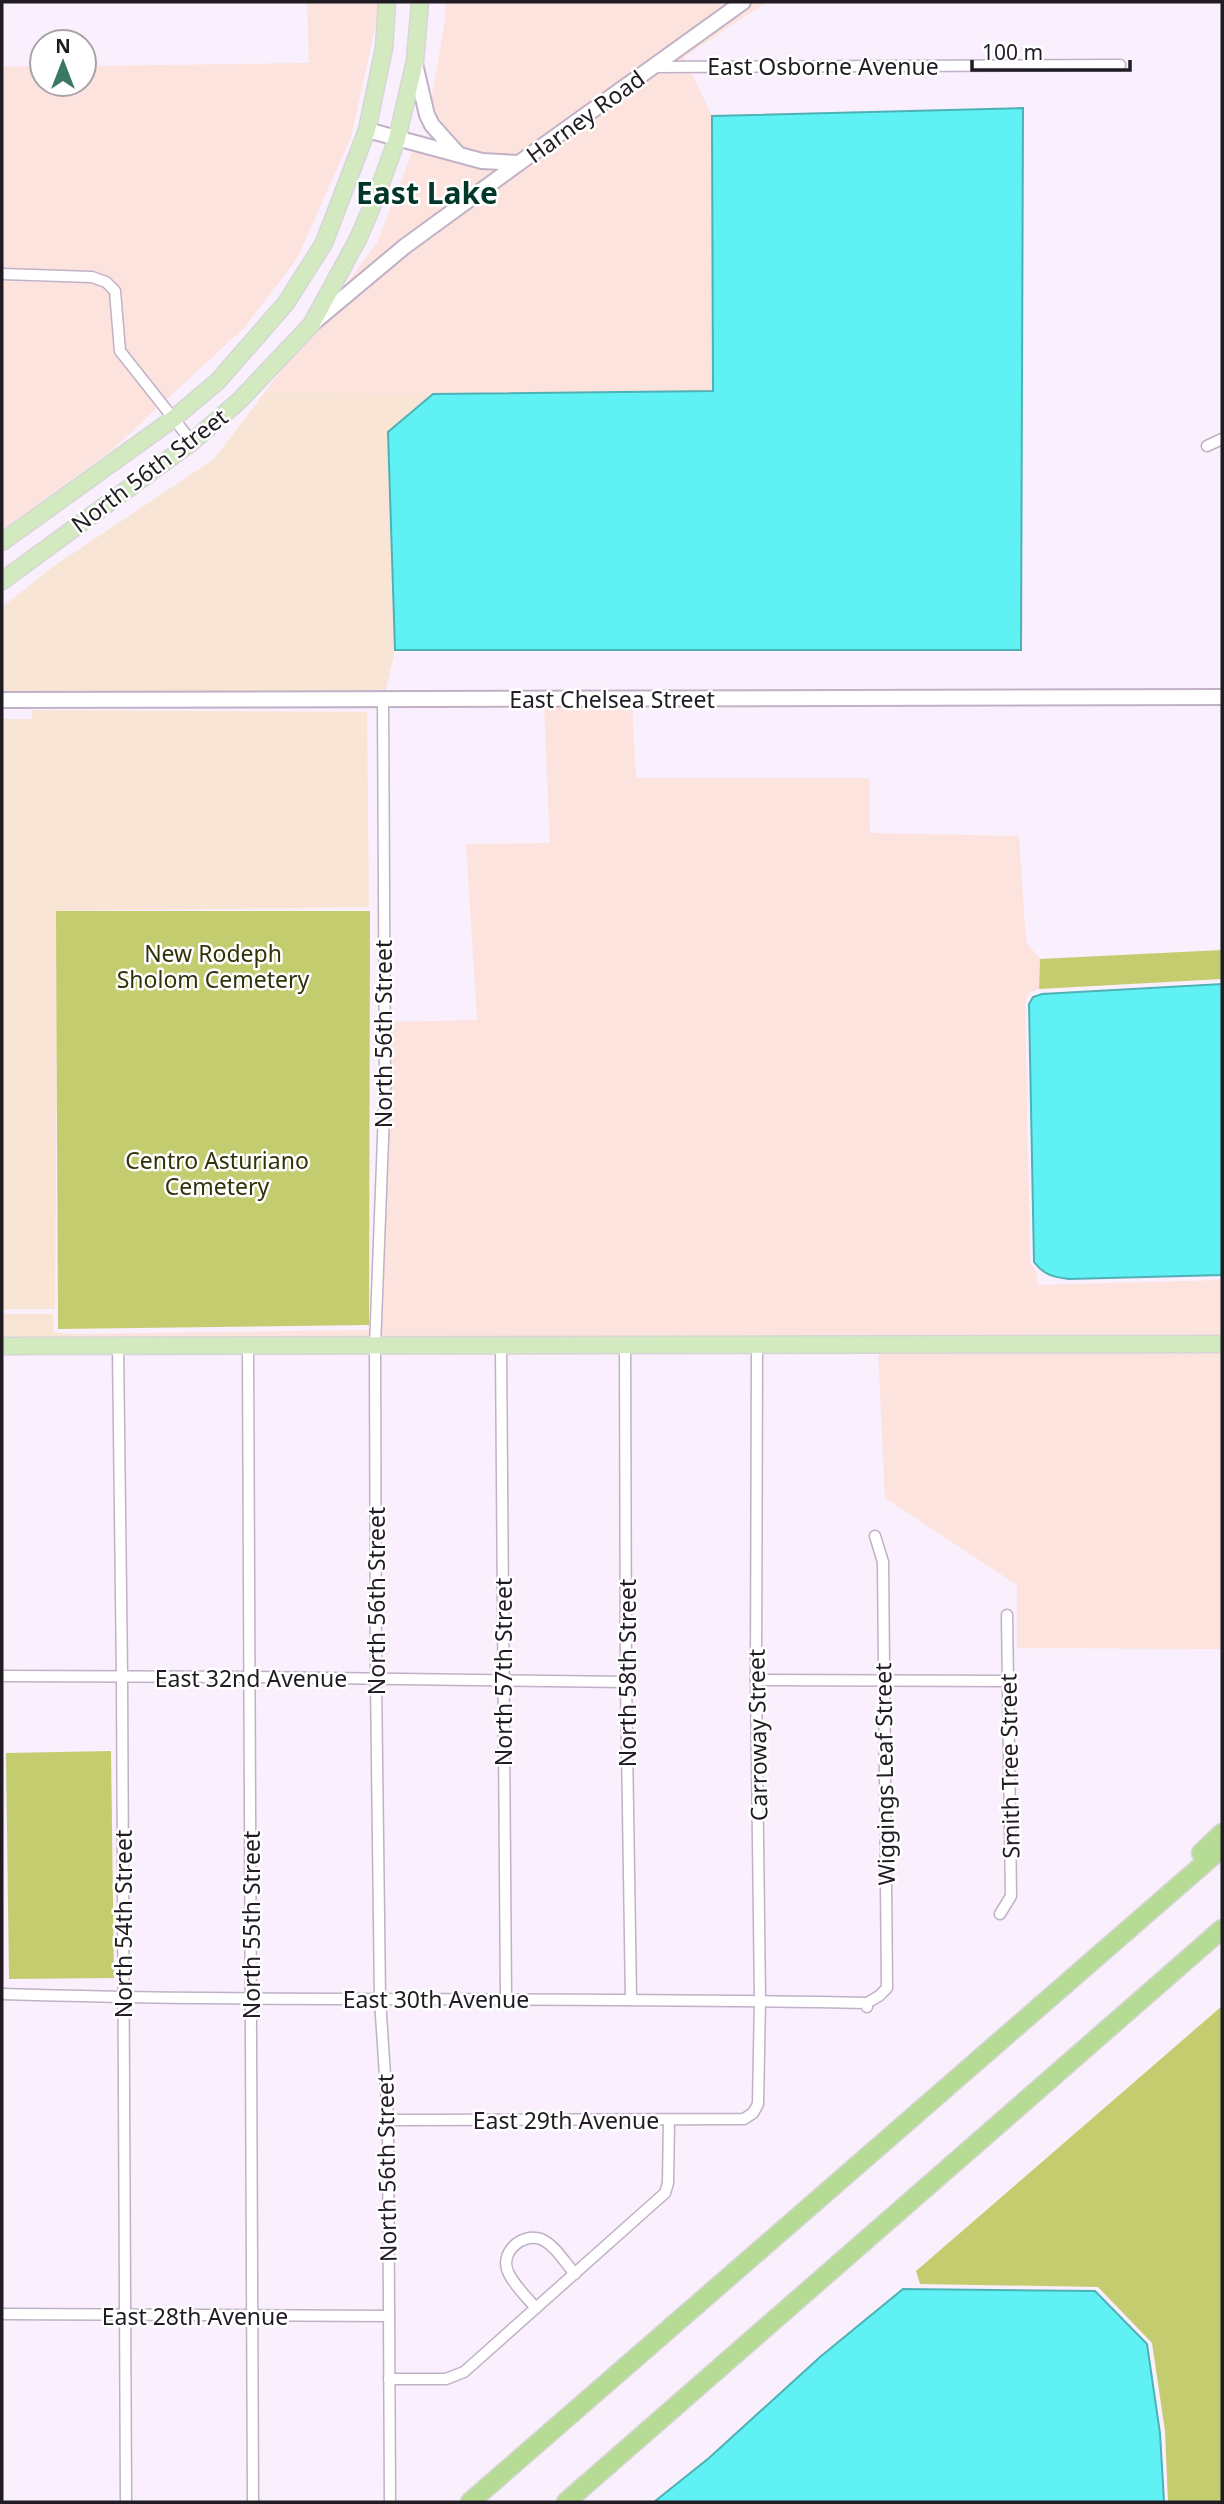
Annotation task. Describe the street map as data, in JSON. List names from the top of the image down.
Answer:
{
  "streets": {
    "main road": ["North 56th Street"],
    "street": [
      "East Osborne Avenue",
      "Harney Road",
      "East Chelsea Street",
      "North 57th Street",
      "North 58th Street",
      "East 32nd Avenue",
      "Carroway Street",
      "Smith Tree Street",
      "Wiggings Leaf Street",
      "North 54th Street",
      "North 55th Street",
      "East 30th Avenue",
      "East 29th Avenue",
      "East 28th Avenue"
    ]
  },
  "crossings": [
    ["East Osborne Avenue", "Harney Road"],
    ["Harney Road", "North 56th Street"],
    ["North 56th Street", "East Chelsea Street"],
    ["North 56th Street", "East 32nd Avenue"],
    ["North 56th Street", "East 30th Avenue"],
    ["North 56th Street", "East 29th Avenue"],
    ["North 56th Street", "East 28th Avenue"],
    ["North 57th Street", "East 32nd Avenue"],
    ["North 57th Street", "East 30th Avenue"],
    ["North 58th Street", "East 32nd Avenue"],
    ["North 58th Street", "East 30th Avenue"],
    ["East 32nd Avenue", "North 54th Street"],
    ["East 32nd Avenue", "North 55th Street"],
    ["Carroway Street", "East 30th Avenue"],
    ["Carroway Street", "East 29th Avenue"],
    ["Wiggings Leaf Street", "East 30th Avenue"],
    ["North 54th Street", "East 30th Avenue"],
    ["North 54th Street", "East 28th Avenue"],
    ["North 55th Street", "East 30th Avenue"],
    ["North 55th Street", "East 28th Avenue"]
  ],
  "districts": ["East Lake"],
  "parks": ["New Rodeph Sholom Cemetery", "Centro Asturiano Cemetery"],
  "scale_bar": "100 m",
  "north": "top"
}
